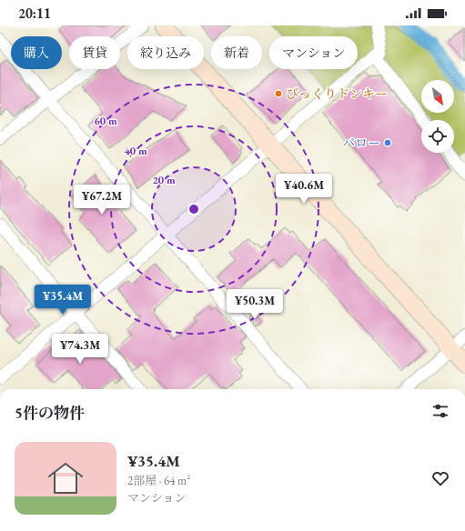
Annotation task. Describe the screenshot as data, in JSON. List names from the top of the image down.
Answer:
{
  "places": ["びっくりドンキー", "バロー"],
  "north": "bottom right",
  "page": {
    "status": "20:11",
    "chip": [
      "購入",
      "賃貸",
      "絞り込み",
      "新着",
      "マンション"
    ],
    "price": [
      "¥40.6M",
      "¥67.2M",
      "¥35.4M",
      "¥50.3M",
      "¥74.3M"
    ],
    "heading": "5件の物件",
    "list": [
      {
        "name": "¥35.4M",
        "note": "2部屋 · 64 m² · マンション"
      }
    ]
  },
  "rings": ["60 m", "40 m", "20 m"]
}
